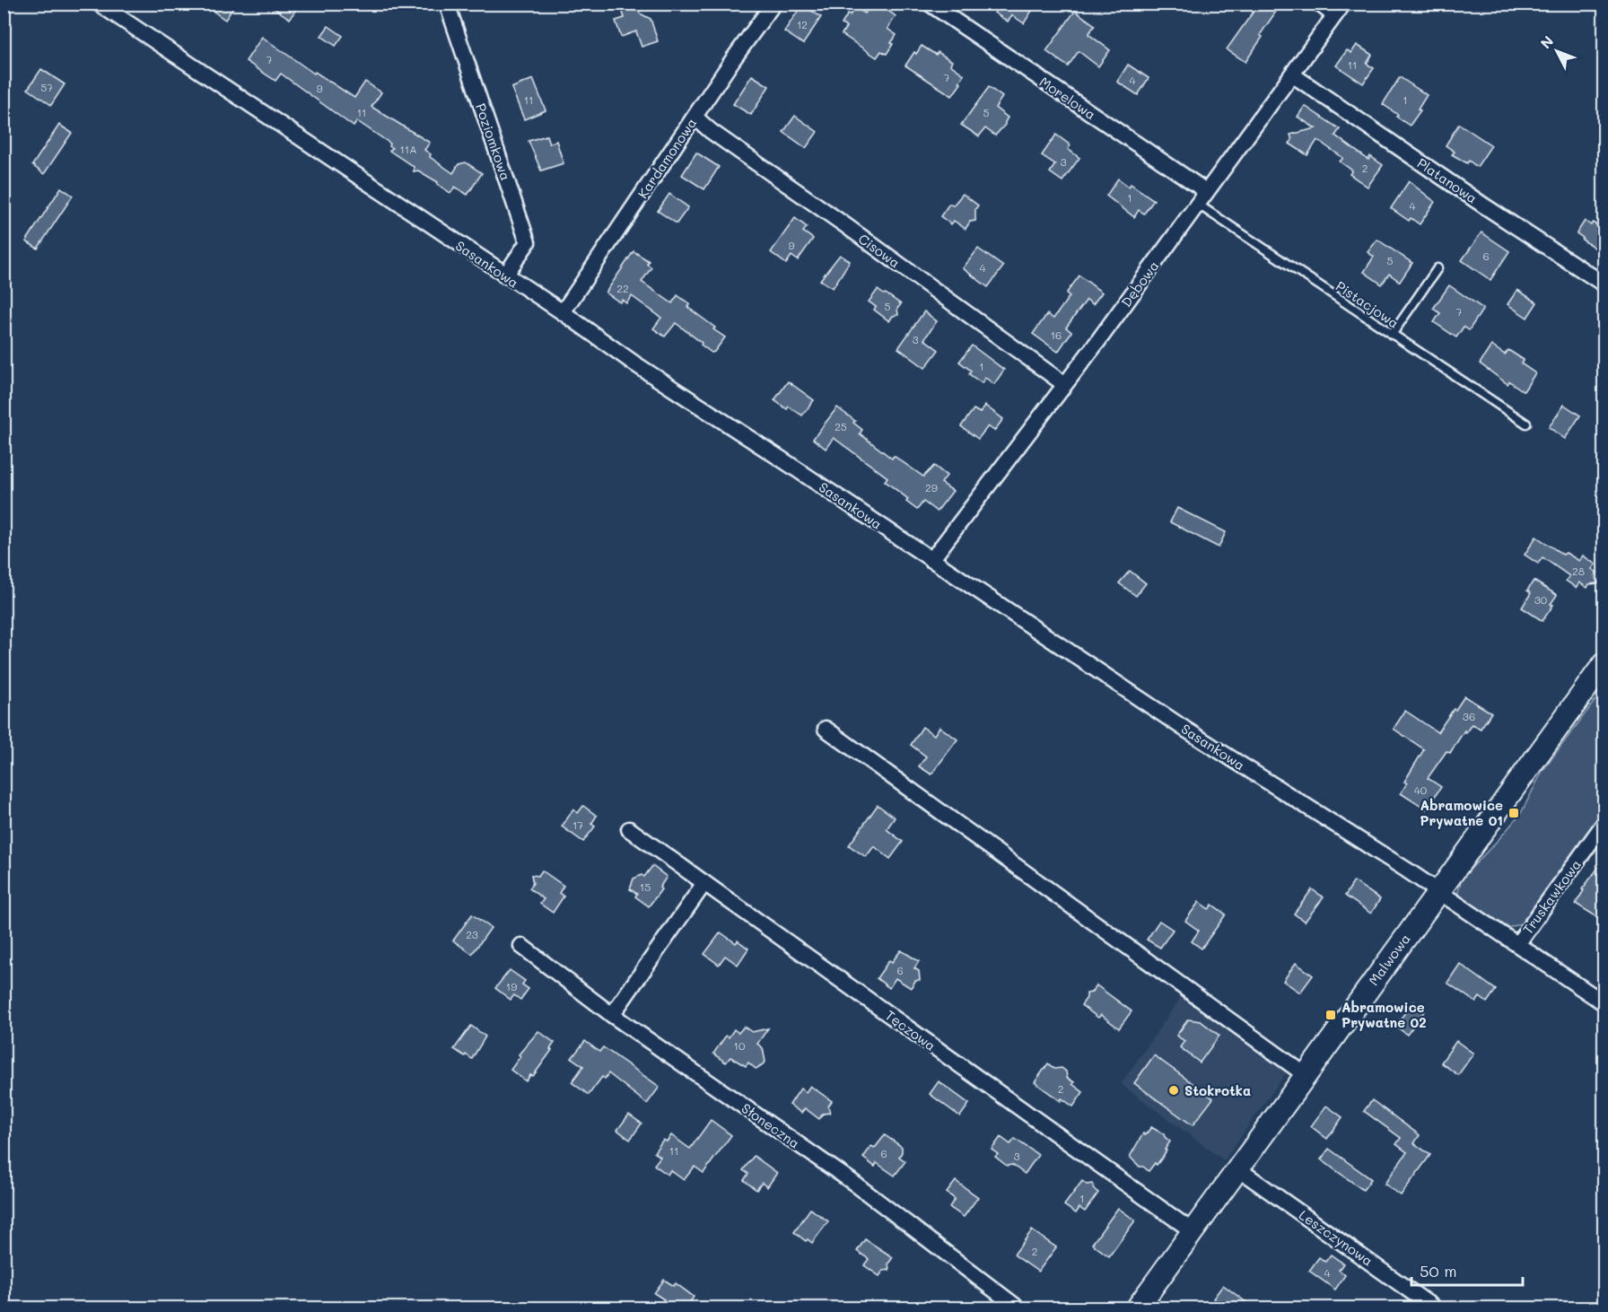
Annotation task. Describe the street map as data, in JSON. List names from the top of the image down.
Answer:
{
  "streets": {
    "street": [
      "Morelowa",
      "Poziomkowa",
      "Kardamonowa",
      "Platanowa",
      "Cisowa",
      "Sasankowa",
      "Dębowa",
      "Truskawkowa",
      "Malwowa",
      "Tęczowa",
      "Słoneczna",
      "Leszczynowa"
    ],
    "lane": ["Pistacjowa"]
  },
  "crossings": [
    ["Morelowa", "Dębowa"],
    ["Poziomkowa", "Sasankowa"],
    ["Kardamonowa", "Cisowa"],
    ["Kardamonowa", "Sasankowa"],
    ["Platanowa", "Dębowa"],
    ["Cisowa", "Dębowa"],
    ["Sasankowa", "Dębowa"],
    ["Sasankowa", "Truskawkowa"],
    ["Sasankowa", "Malwowa"],
    ["Dębowa", "Pistacjowa"],
    ["Malwowa", "Tęczowa"],
    ["Malwowa", "Leszczynowa"]
  ],
  "places": {
    "transit": ["Abramowice Prywatne 01", "Abramowice Prywatne 02"],
    "other": ["Stokrotka"]
  },
  "house_numbers": [
    "12",
    "7",
    "11",
    "7",
    "4",
    "57",
    "9",
    "11",
    "1",
    "11",
    "5",
    "11A",
    "3",
    "2",
    "1",
    "4",
    "9",
    "6",
    "5",
    "4",
    "22",
    "5",
    "7",
    "16",
    "3",
    "1",
    "25",
    "29",
    "28",
    "30",
    "36",
    "40",
    "17",
    "15",
    "23",
    "6",
    "19",
    "10",
    "2",
    "11",
    "6",
    "3",
    "1",
    "2",
    "4"
  ],
  "scale_bar": "50 m",
  "north": "top left"
}
